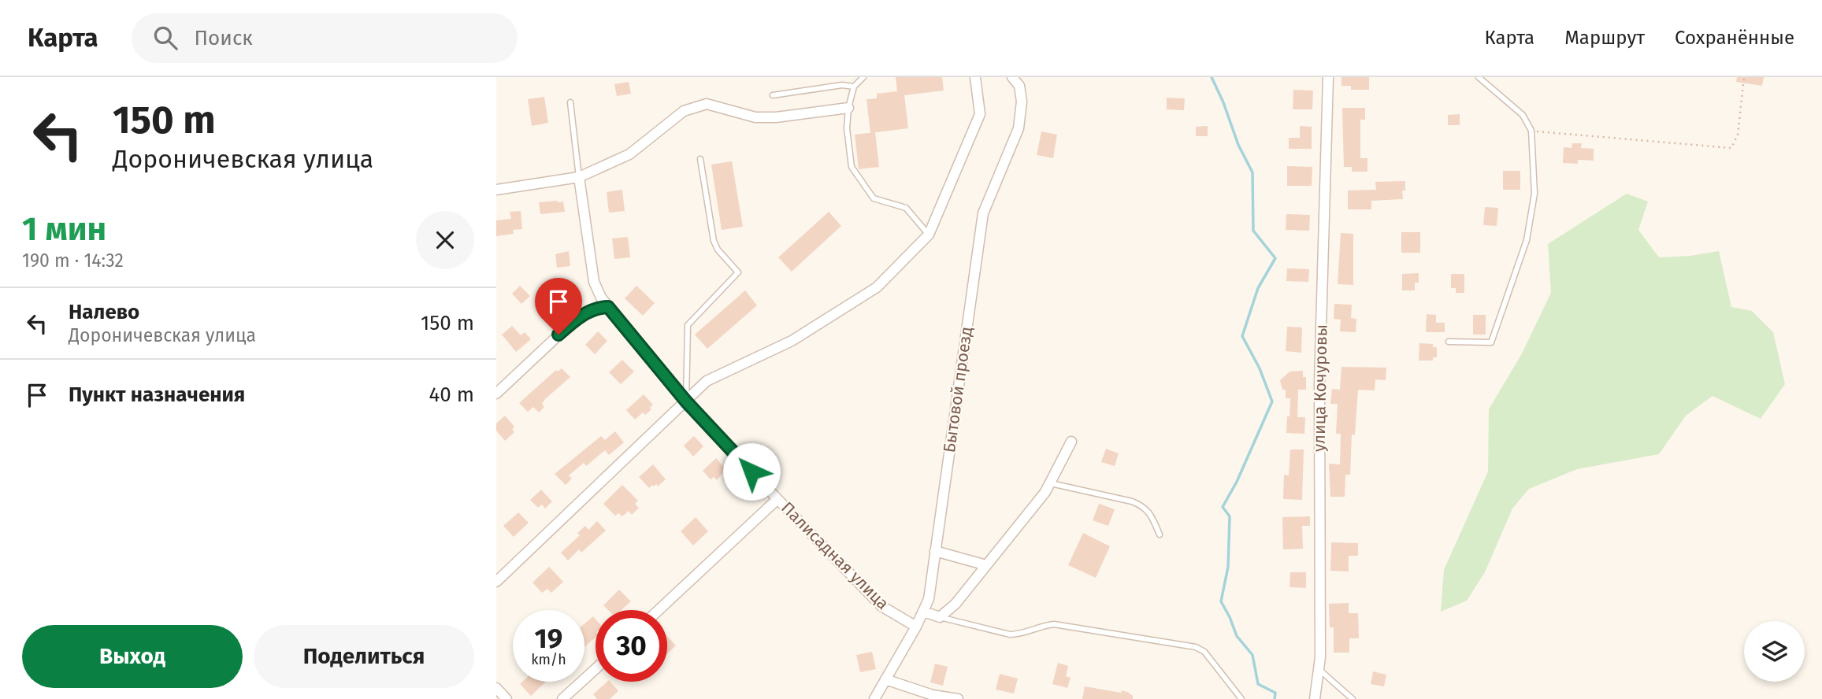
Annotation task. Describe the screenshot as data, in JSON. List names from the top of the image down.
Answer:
{
  "streets": {
    "street": ["улица Кочуровы", "Бытовой проезд", "Палисадная улица"]
  },
  "crossings": [
    ["Бытовой проезд", "Палисадная улица"]
  ],
  "page": {
    "header": "Карта",
    "search": "Поиск",
    "nav": ["Карта", "Маршрут", "Сохранённые"],
    "turn": ["150 m", "Дороничевская улица"],
    "heading": ["1 мин", "190 m · 14:32"],
    "list": [
      {
        "name": "Налево",
        "note": "Дороничевская улица",
        "value": "150 m"
      },
      {
        "name": "Пункт назначения",
        "value": "40 m"
      }
    ],
    "speed": "19 km/h",
    "limit": "30",
    "buttons": ["Выход", "Поделиться"]
  }
}
